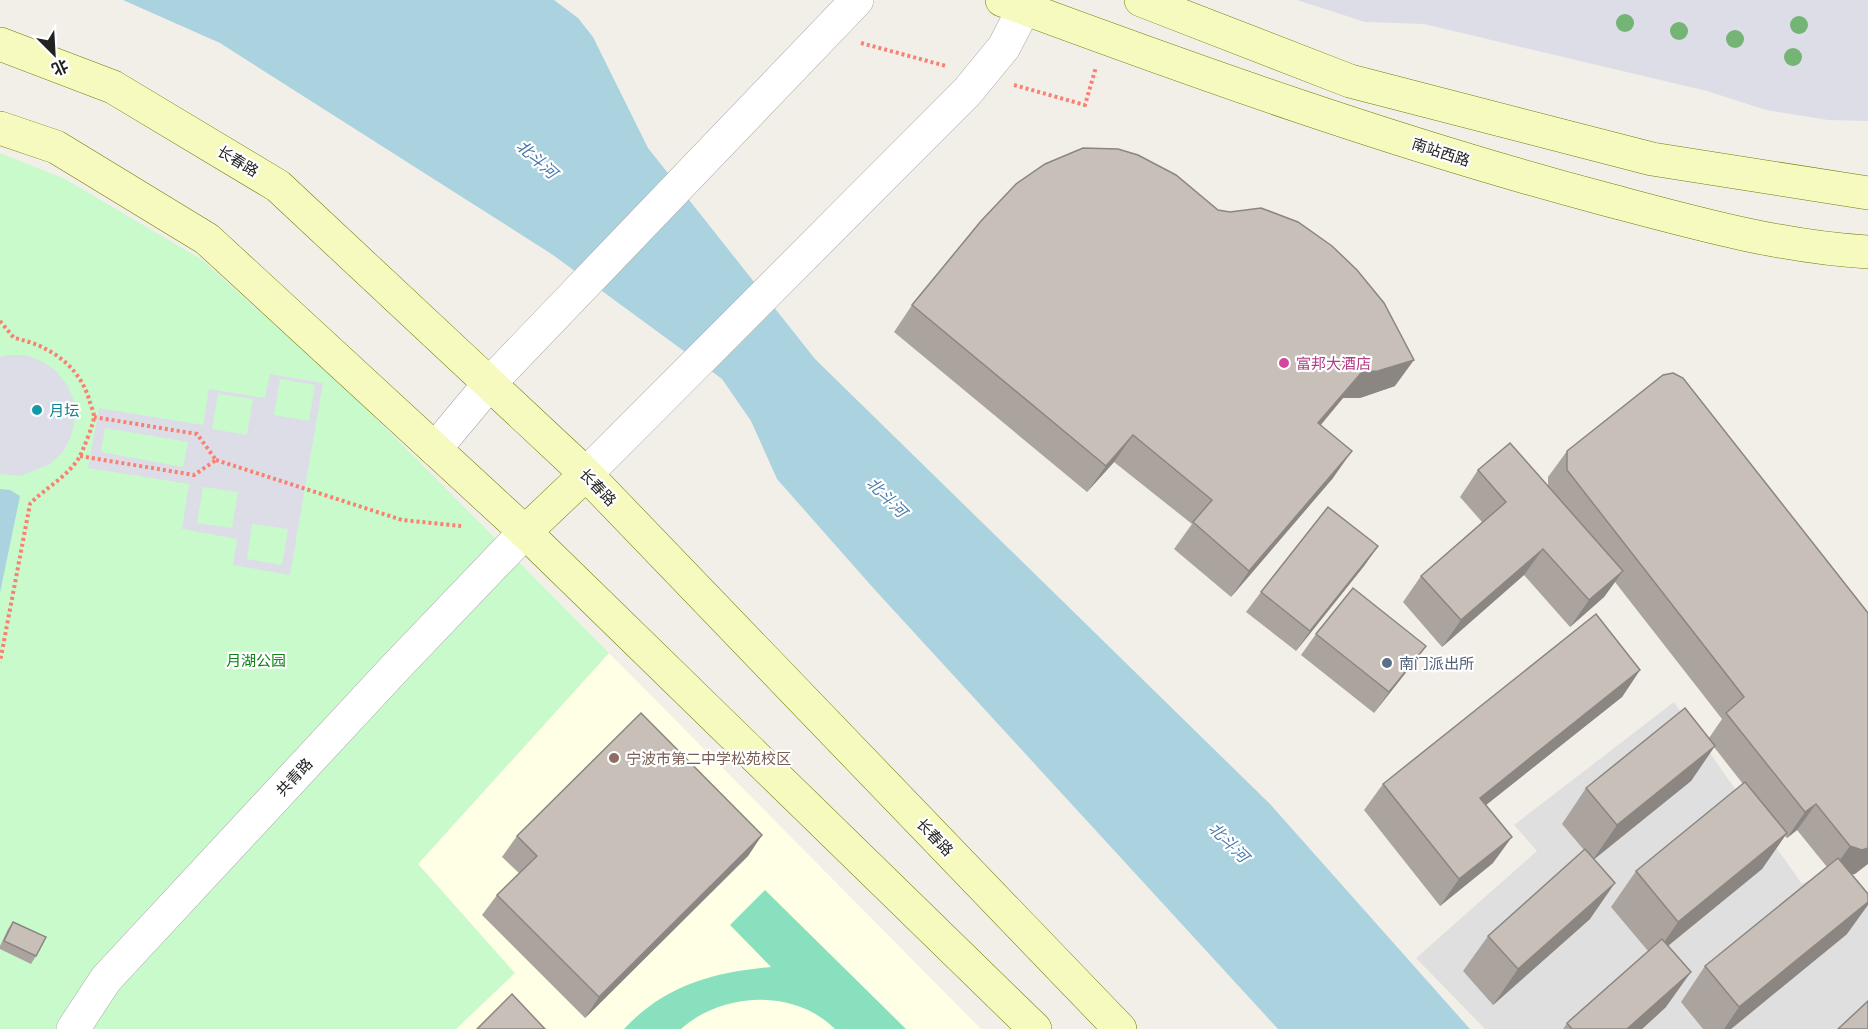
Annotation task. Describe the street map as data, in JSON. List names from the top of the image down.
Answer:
{
  "streets": {
    "main road": ["南站西路", "长春路"],
    "street": ["共青路"]
  },
  "water": ["北斗河"],
  "parks": ["月湖公园"],
  "places": [
    "富邦大酒店",
    "月坛",
    "南门派出所",
    "宁波市第二中学松苑校区"
  ],
  "north": "bottom right"
}
